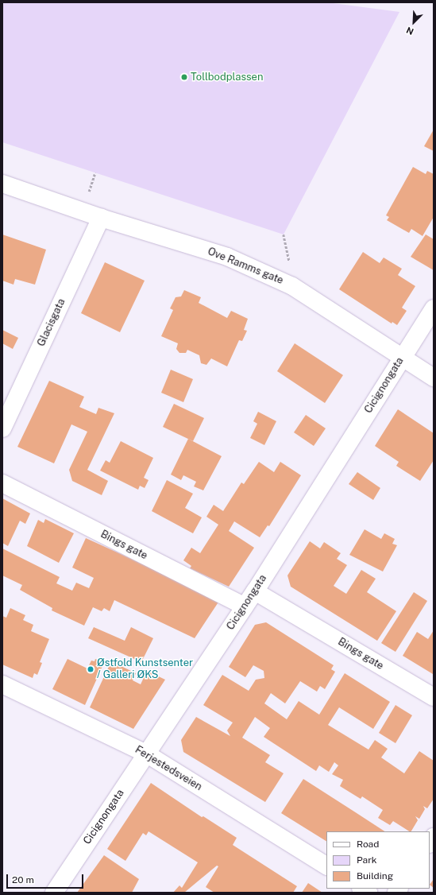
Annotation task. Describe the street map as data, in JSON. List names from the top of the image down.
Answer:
{
  "streets": {
    "street": [
      "Ove Ramms gate",
      "Glacisgata",
      "Cicignongata",
      "Bings gate",
      "Ferjestedsveien"
    ]
  },
  "crossings": [
    ["Ove Ramms gate", "Glacisgata"],
    ["Ove Ramms gate", "Cicignongata"],
    ["Cicignongata", "Bings gate"],
    ["Cicignongata", "Ferjestedsveien"]
  ],
  "places": ["Tollbodplassen", "Østfold Kunstsenter / Galleri ØKS"],
  "legend": ["Road", "Park", "Building"],
  "scale_bar": "20 m",
  "north": "bottom left"
}
